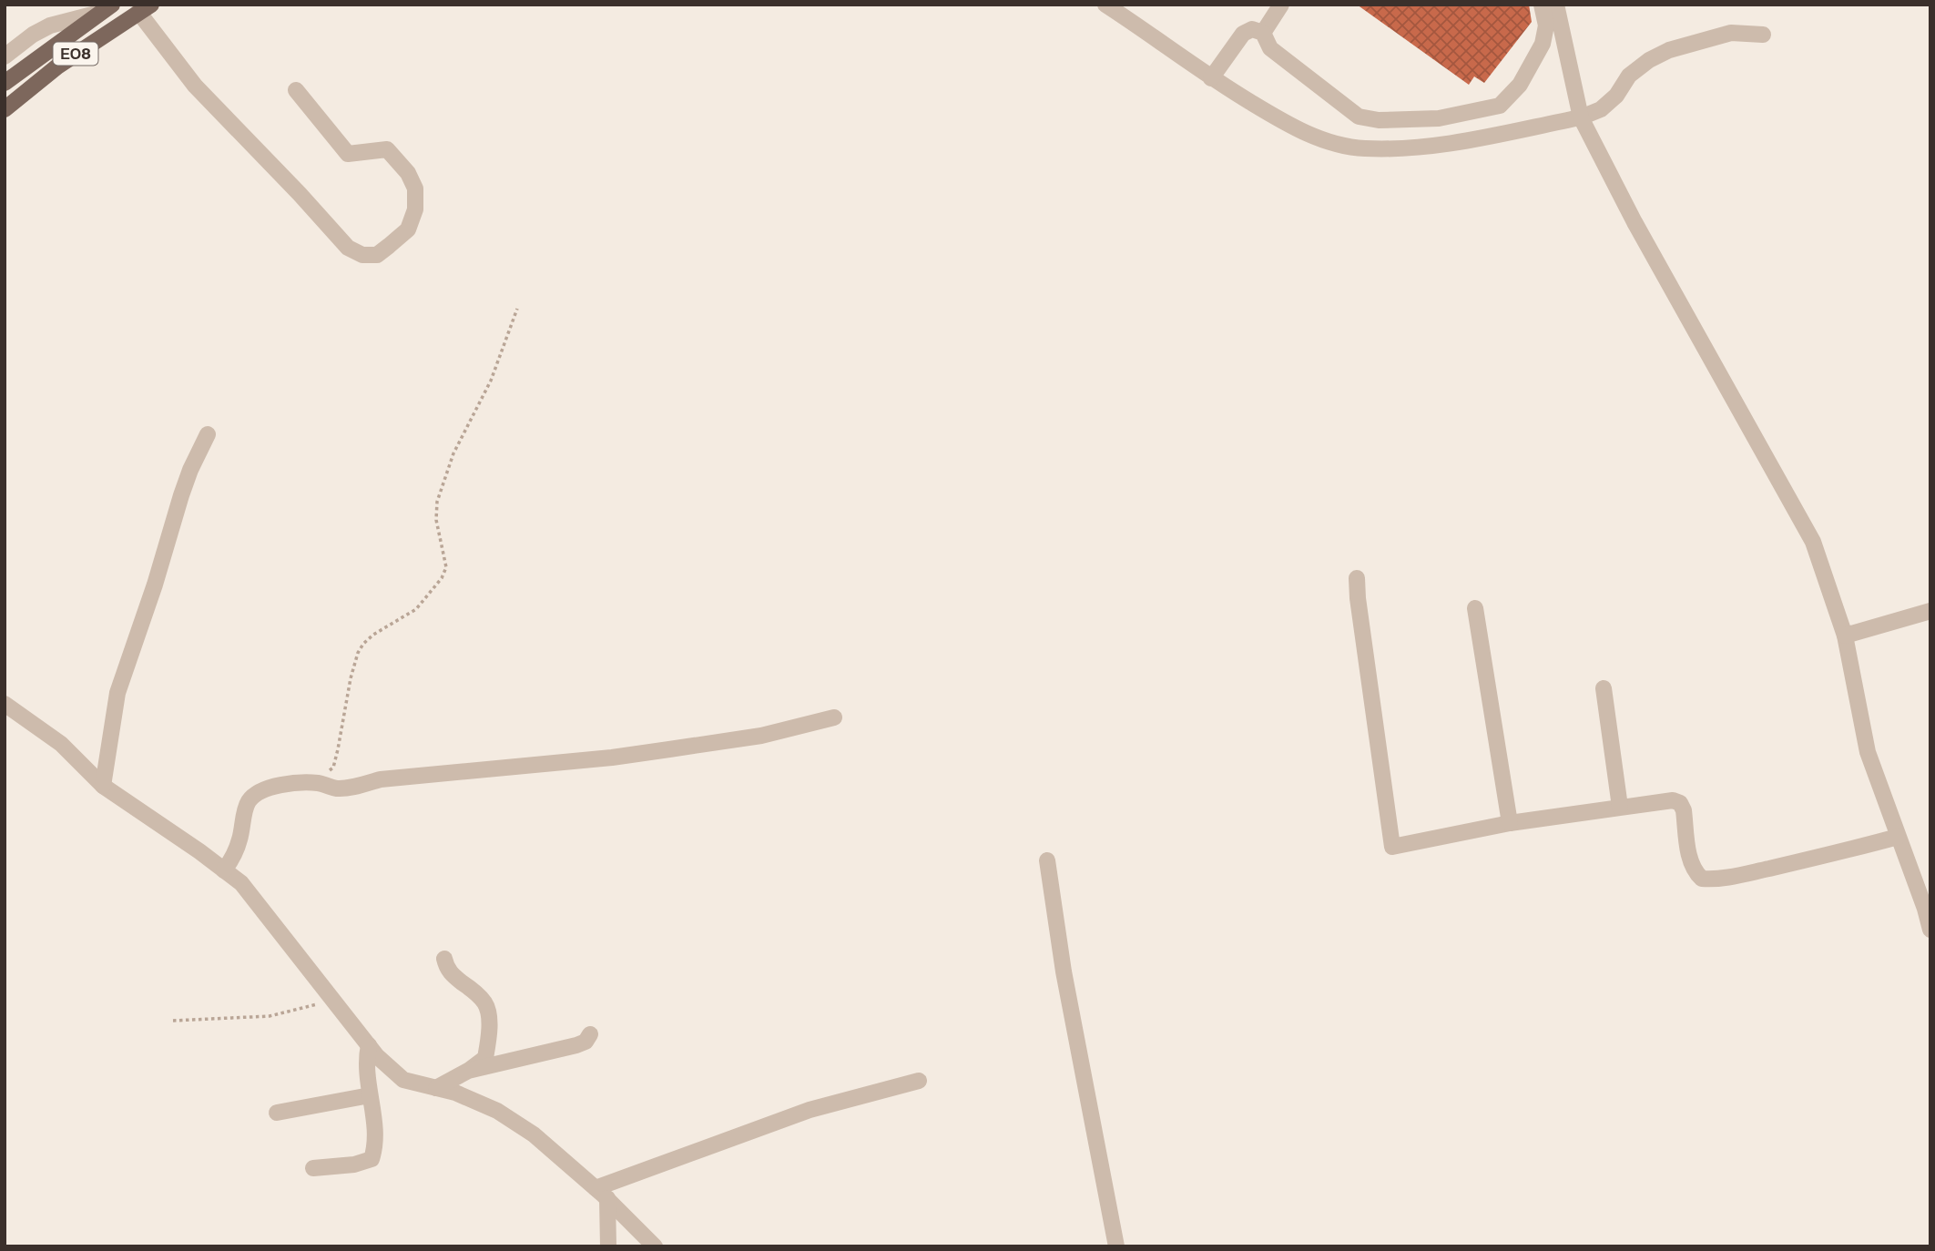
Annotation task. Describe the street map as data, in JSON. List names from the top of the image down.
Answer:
{
  "streets": {
    "main road": ["ΕΟ8"]
  }
}
